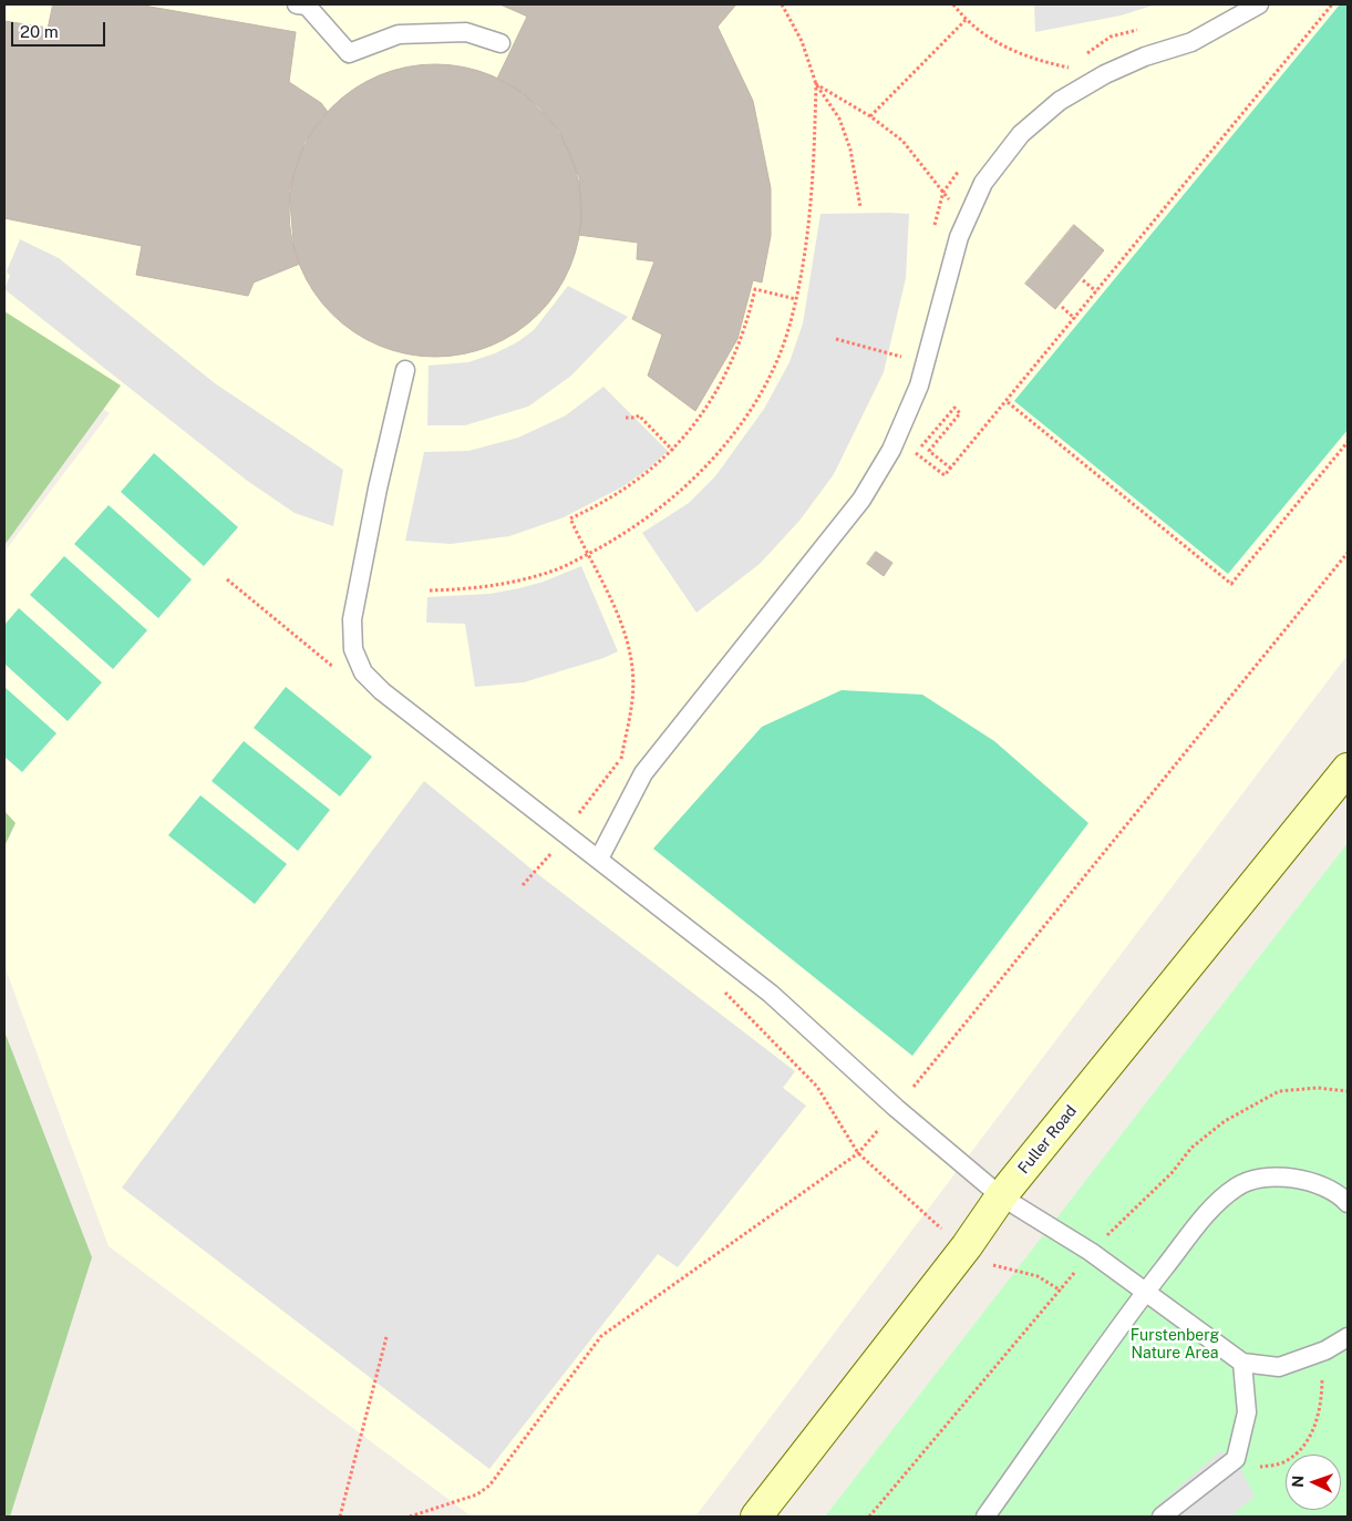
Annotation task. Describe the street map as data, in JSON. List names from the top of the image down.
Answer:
{
  "streets": {
    "main road": ["Fuller Road"]
  },
  "parks": ["Furstenberg Nature Area"],
  "scale_bar": "20 m",
  "north": "left"
}
